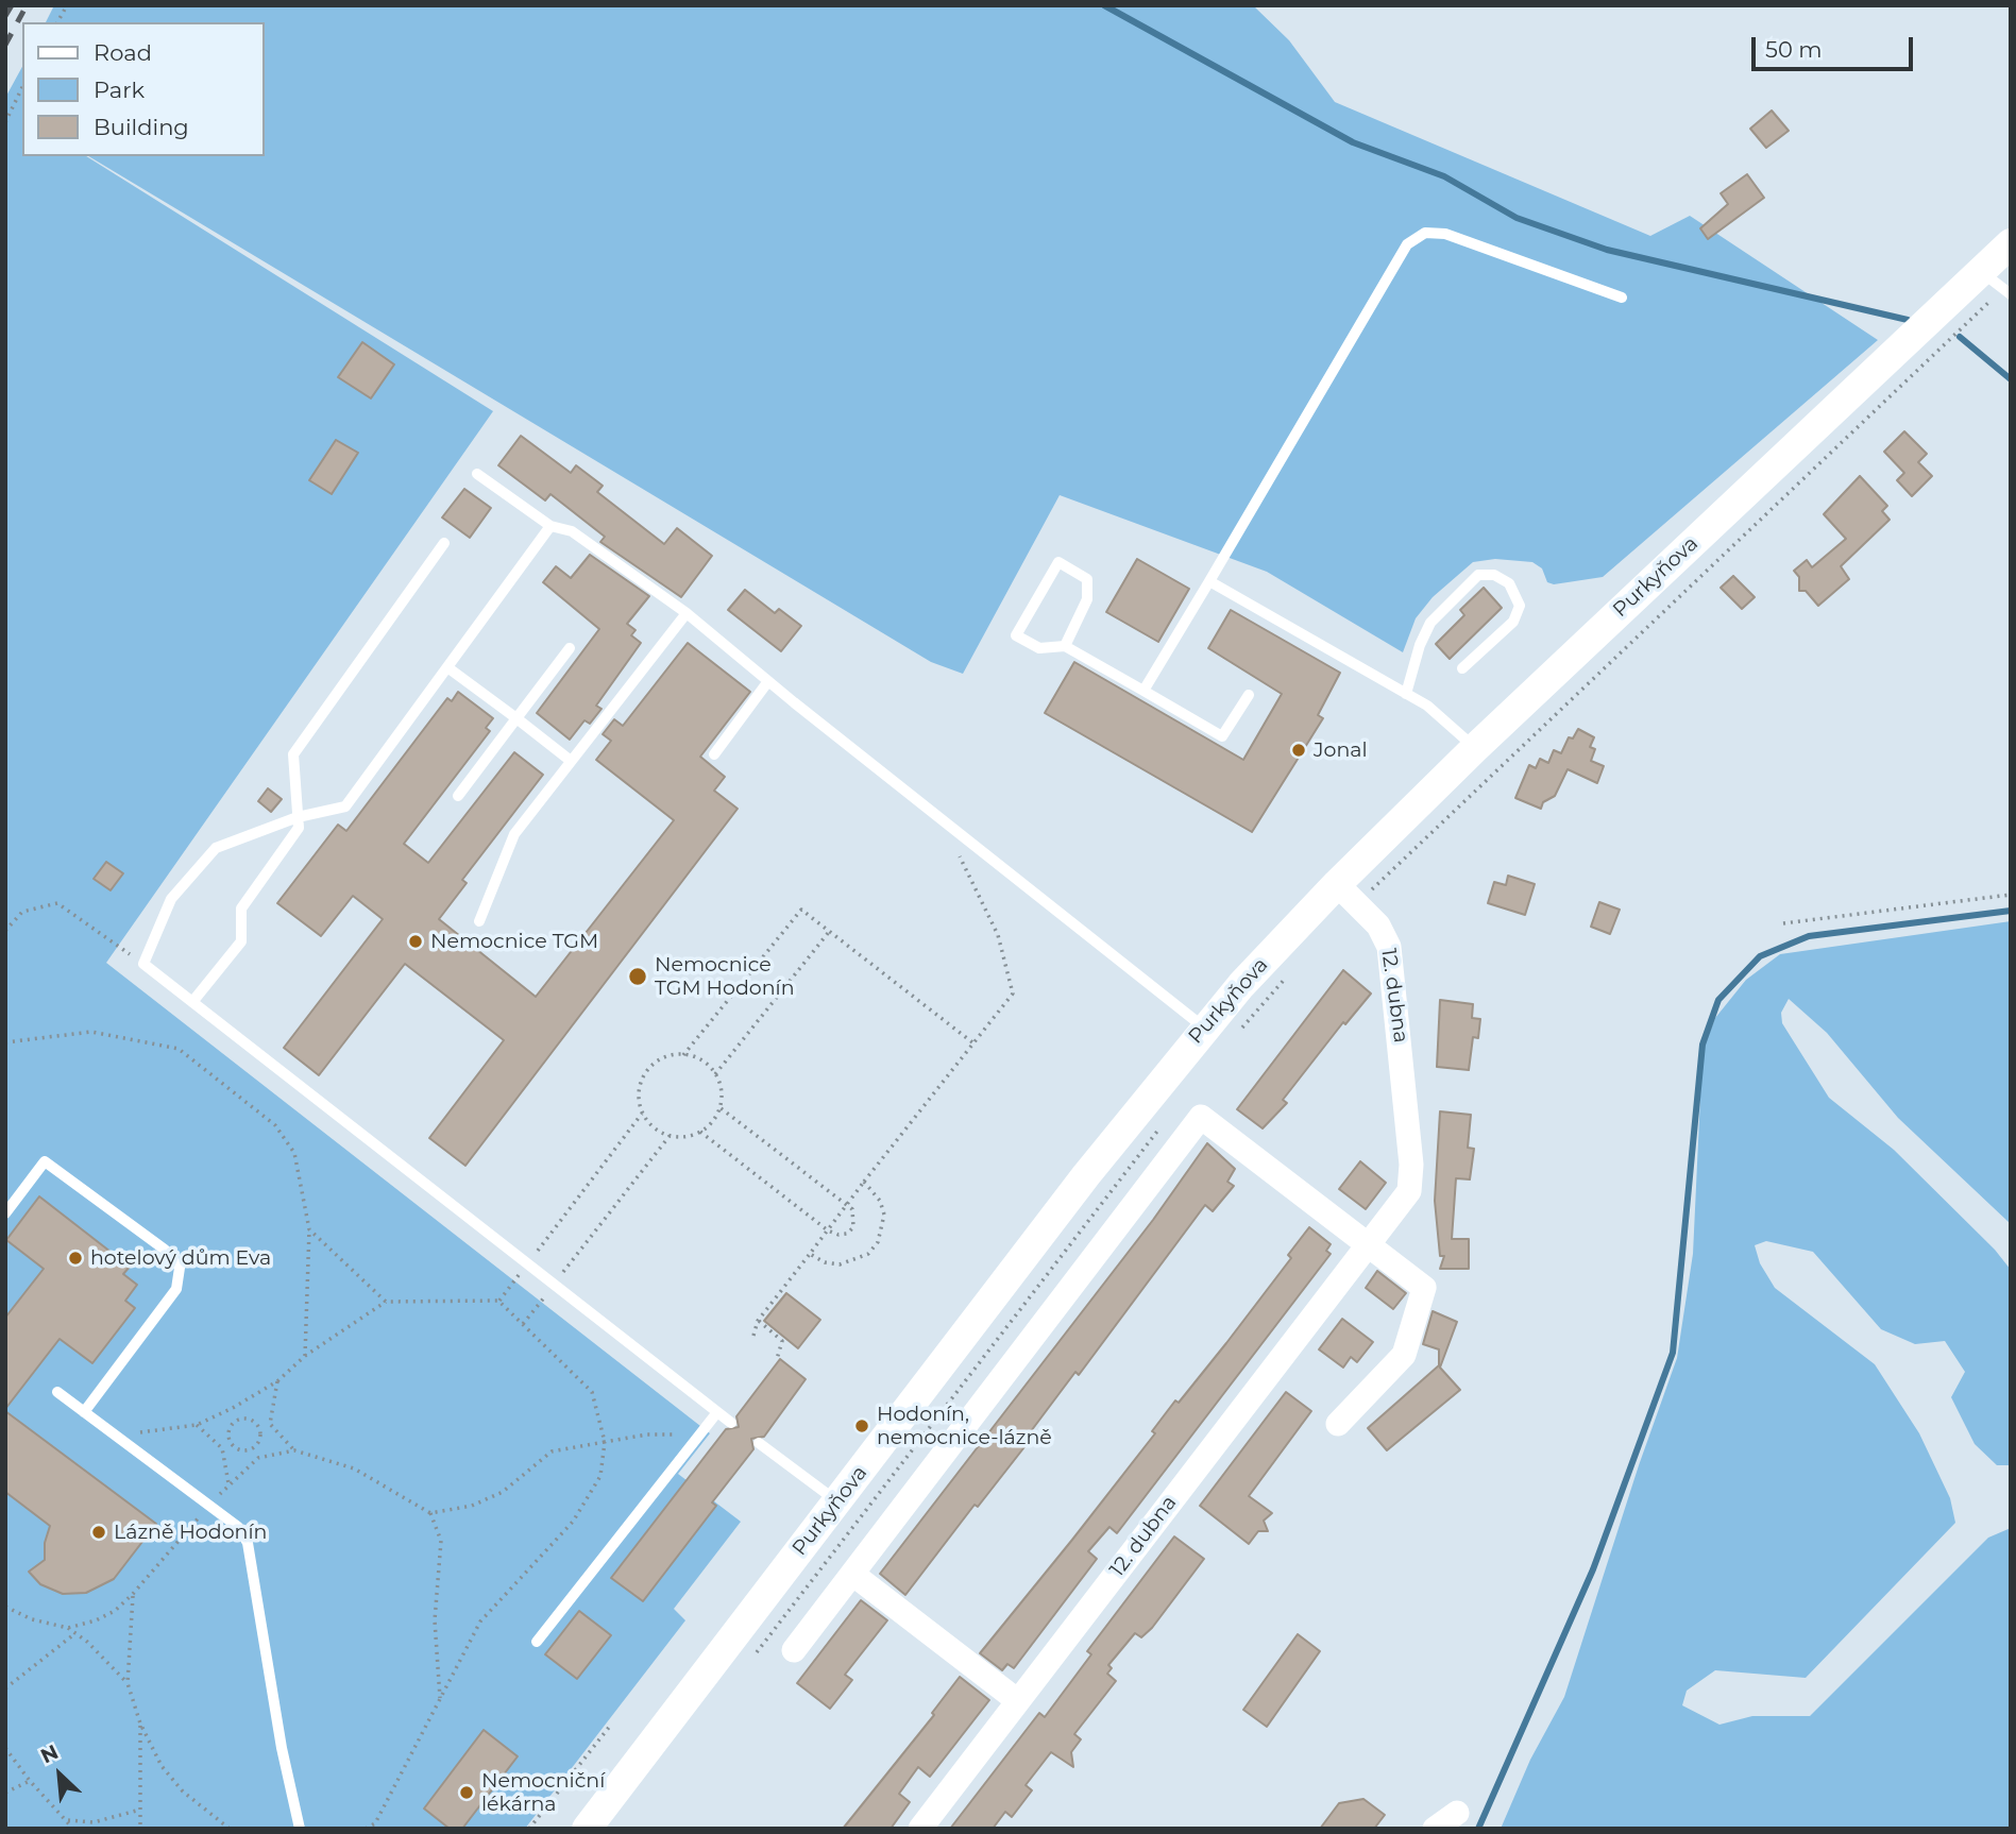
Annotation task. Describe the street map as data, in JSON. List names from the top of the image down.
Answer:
{
  "streets": {
    "street": ["Purkyňova", "12. dubna"]
  },
  "crossings": [
    ["Purkyňova", "12. dubna"]
  ],
  "places": [
    "Jonal",
    "Nemocnice TGM",
    "Nemocnice TGM Hodonín",
    "hotelový dům Eva",
    "Hodonín, nemocnice-lázně",
    "Lázně Hodonín",
    "Nemocniční lékárna"
  ],
  "legend": ["Road", "Park", "Building"],
  "scale_bar": "50 m",
  "north": "top left"
}
